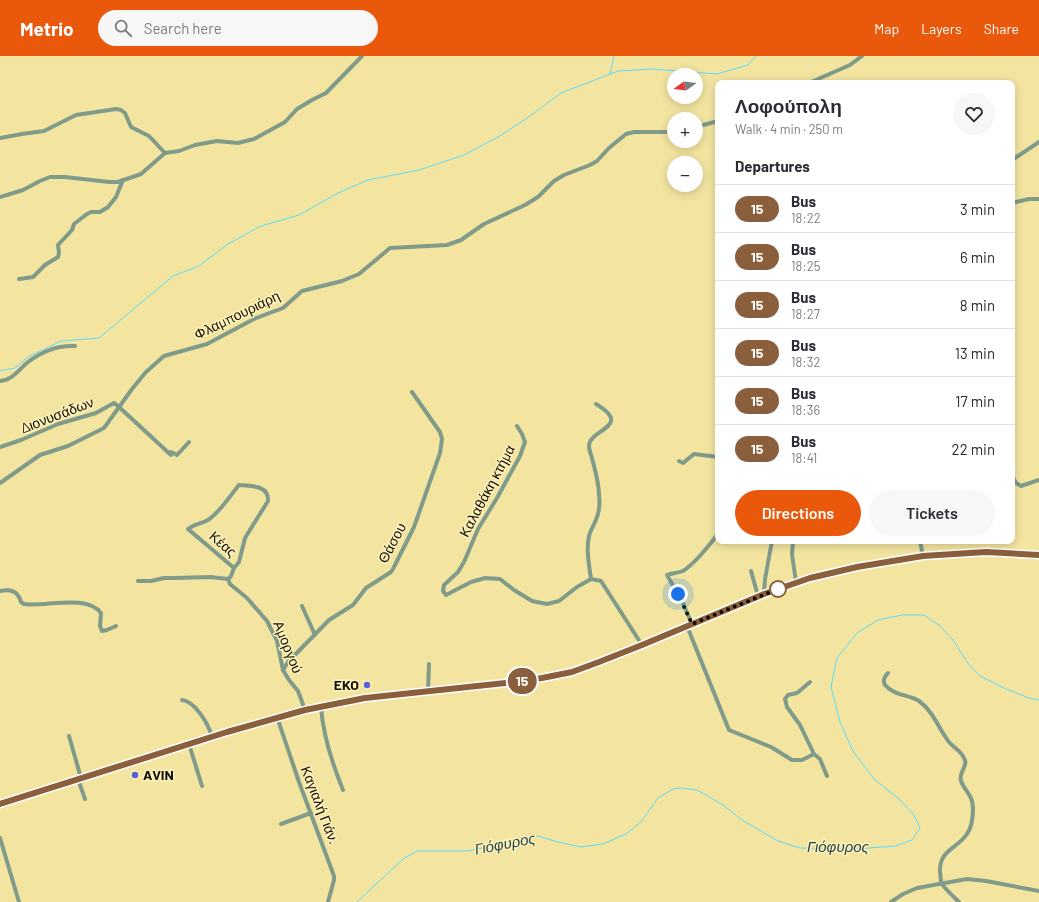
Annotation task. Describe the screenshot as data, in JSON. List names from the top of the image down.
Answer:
{
  "streets": {
    "street": [
      "Φλαμπουριάρη",
      "Διονυσάδων",
      "Καλαθάκη κτήμα",
      "Θάσου",
      "Κέας",
      "Αμοργού",
      "Καγιαλή Γιάν."
    ]
  },
  "crossings": [
    ["Φλαμπουριάρη", "Διονυσάδων"],
    ["Θάσου", "Αμοργού"],
    ["Κέας", "Αμοργού"]
  ],
  "water": ["Γιόφυρος"],
  "places": ["EKO", "AVIN"],
  "lines": ["bus line 15"],
  "north": "left",
  "page": {
    "header": "Metrio",
    "search": "Search here",
    "nav": ["Map", "Layers", "Share"],
    "on_map": "15",
    "map_buttons": ["+", "−"],
    "heading": [
      ["Λοφούπολη", "Walk · 4 min · 250 m"],
      "Departures"
    ],
    "list": [
      {
        "mark": "15",
        "name": "Bus",
        "note": "18:22",
        "value": "3 min"
      },
      {
        "mark": "15",
        "name": "Bus",
        "note": "18:25",
        "value": "6 min"
      },
      {
        "mark": "15",
        "name": "Bus",
        "note": "18:27",
        "value": "8 min"
      },
      {
        "mark": "15",
        "name": "Bus",
        "note": "18:32",
        "value": "13 min"
      },
      {
        "mark": "15",
        "name": "Bus",
        "note": "18:36",
        "value": "17 min"
      },
      {
        "mark": "15",
        "name": "Bus",
        "note": "18:41",
        "value": "22 min"
      }
    ],
    "buttons": ["Directions", "Tickets"]
  }
}
